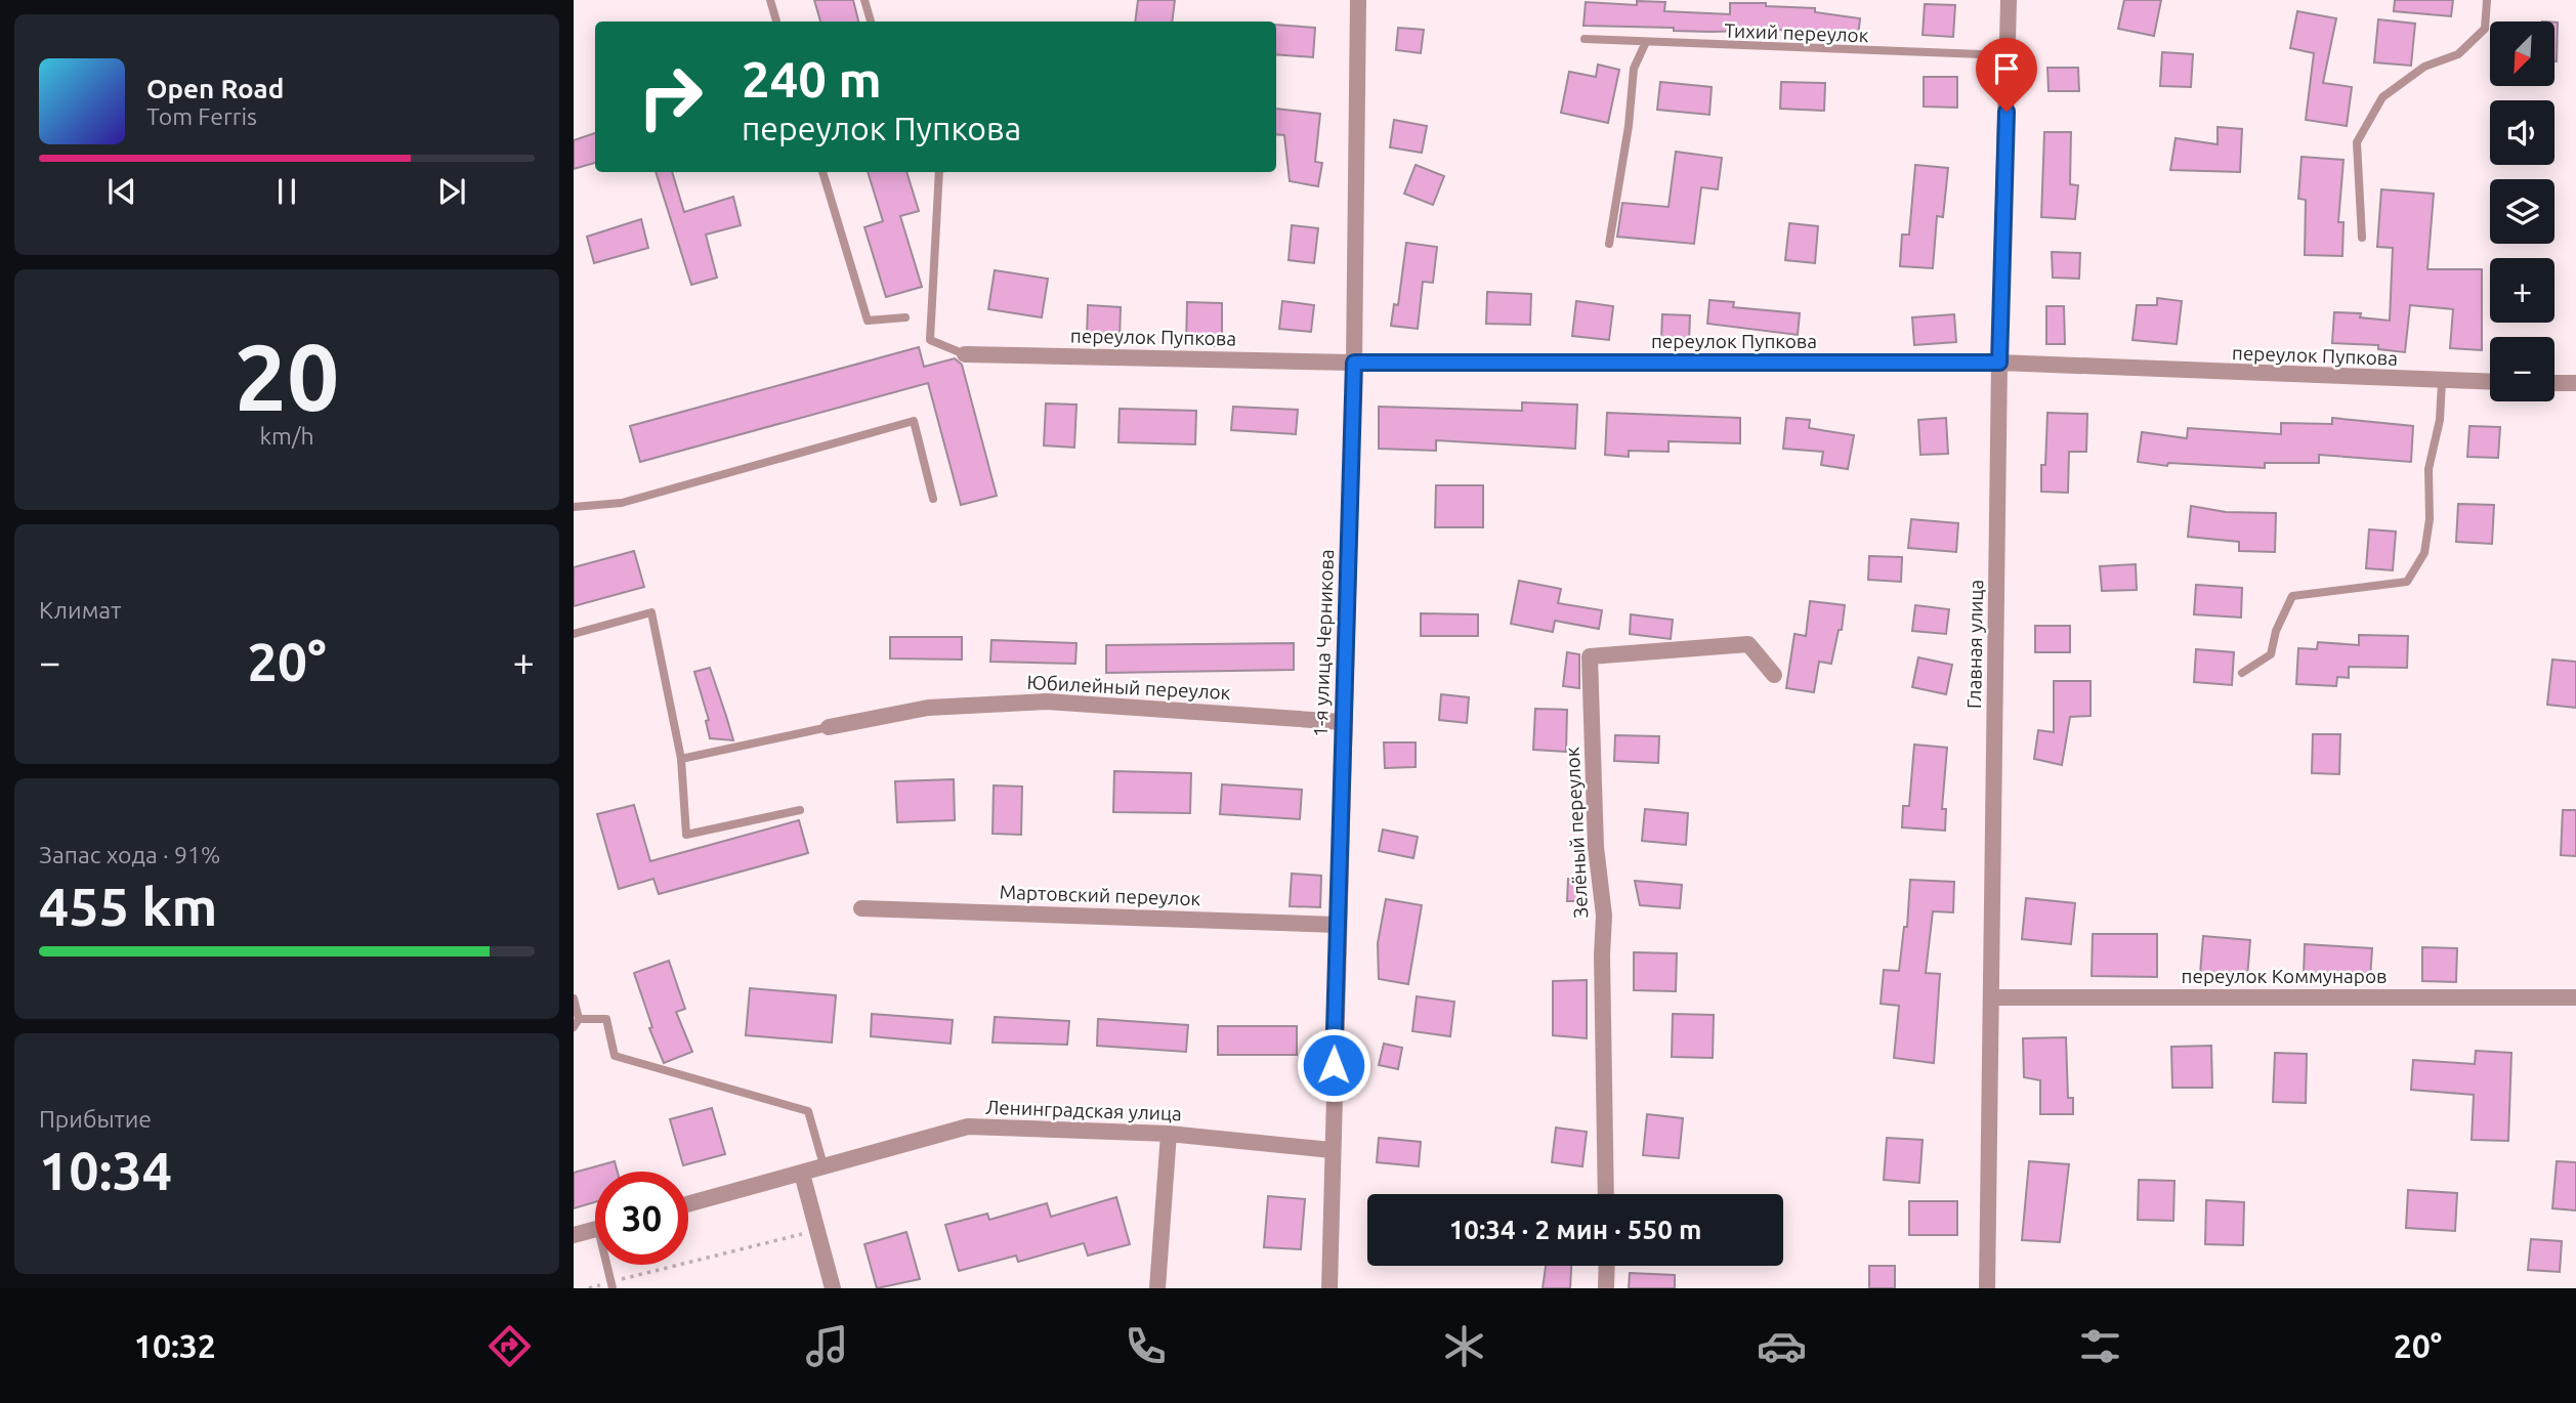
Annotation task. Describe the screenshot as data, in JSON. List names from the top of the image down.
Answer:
{
  "streets": {
    "street": [
      "переулок Пупкова",
      "1-я улица Черникова",
      "Главная улица",
      "Юбилейный переулок",
      "Зелёный переулок",
      "Мартовский переулок",
      "переулок Коммунаров",
      "Ленинградская улица"
    ],
    "lane": ["Тихий переулок"]
  },
  "crossings": [
    ["Тихий переулок", "Главная улица"],
    ["переулок Пупкова", "1-я улица Черникова"],
    ["переулок Пупкова", "Главная улица"],
    ["1-я улица Черникова", "Юбилейный переулок"],
    ["1-я улица Черникова", "Мартовский переулок"],
    ["1-я улица Черникова", "Ленинградская улица"],
    ["Главная улица", "переулок Коммунаров"]
  ],
  "north": "bottom left",
  "page": {
    "map_buttons": ["+", "−"],
    "turn": ["240 m", "переулок Пупкова"],
    "song": ["Open Road", "Tom Ferris"],
    "tile": [
      ["20", "km/h"],
      "Климат",
      ["Запас хода · 91%", "455 km"],
      ["Прибытие", "10:34"]
    ],
    "heat": ["−", "20°", "+"],
    "limit": "30",
    "trip": "10:34 · 2 мин · 550 m",
    "tabs": ["10:32", "20°"]
  }
}
